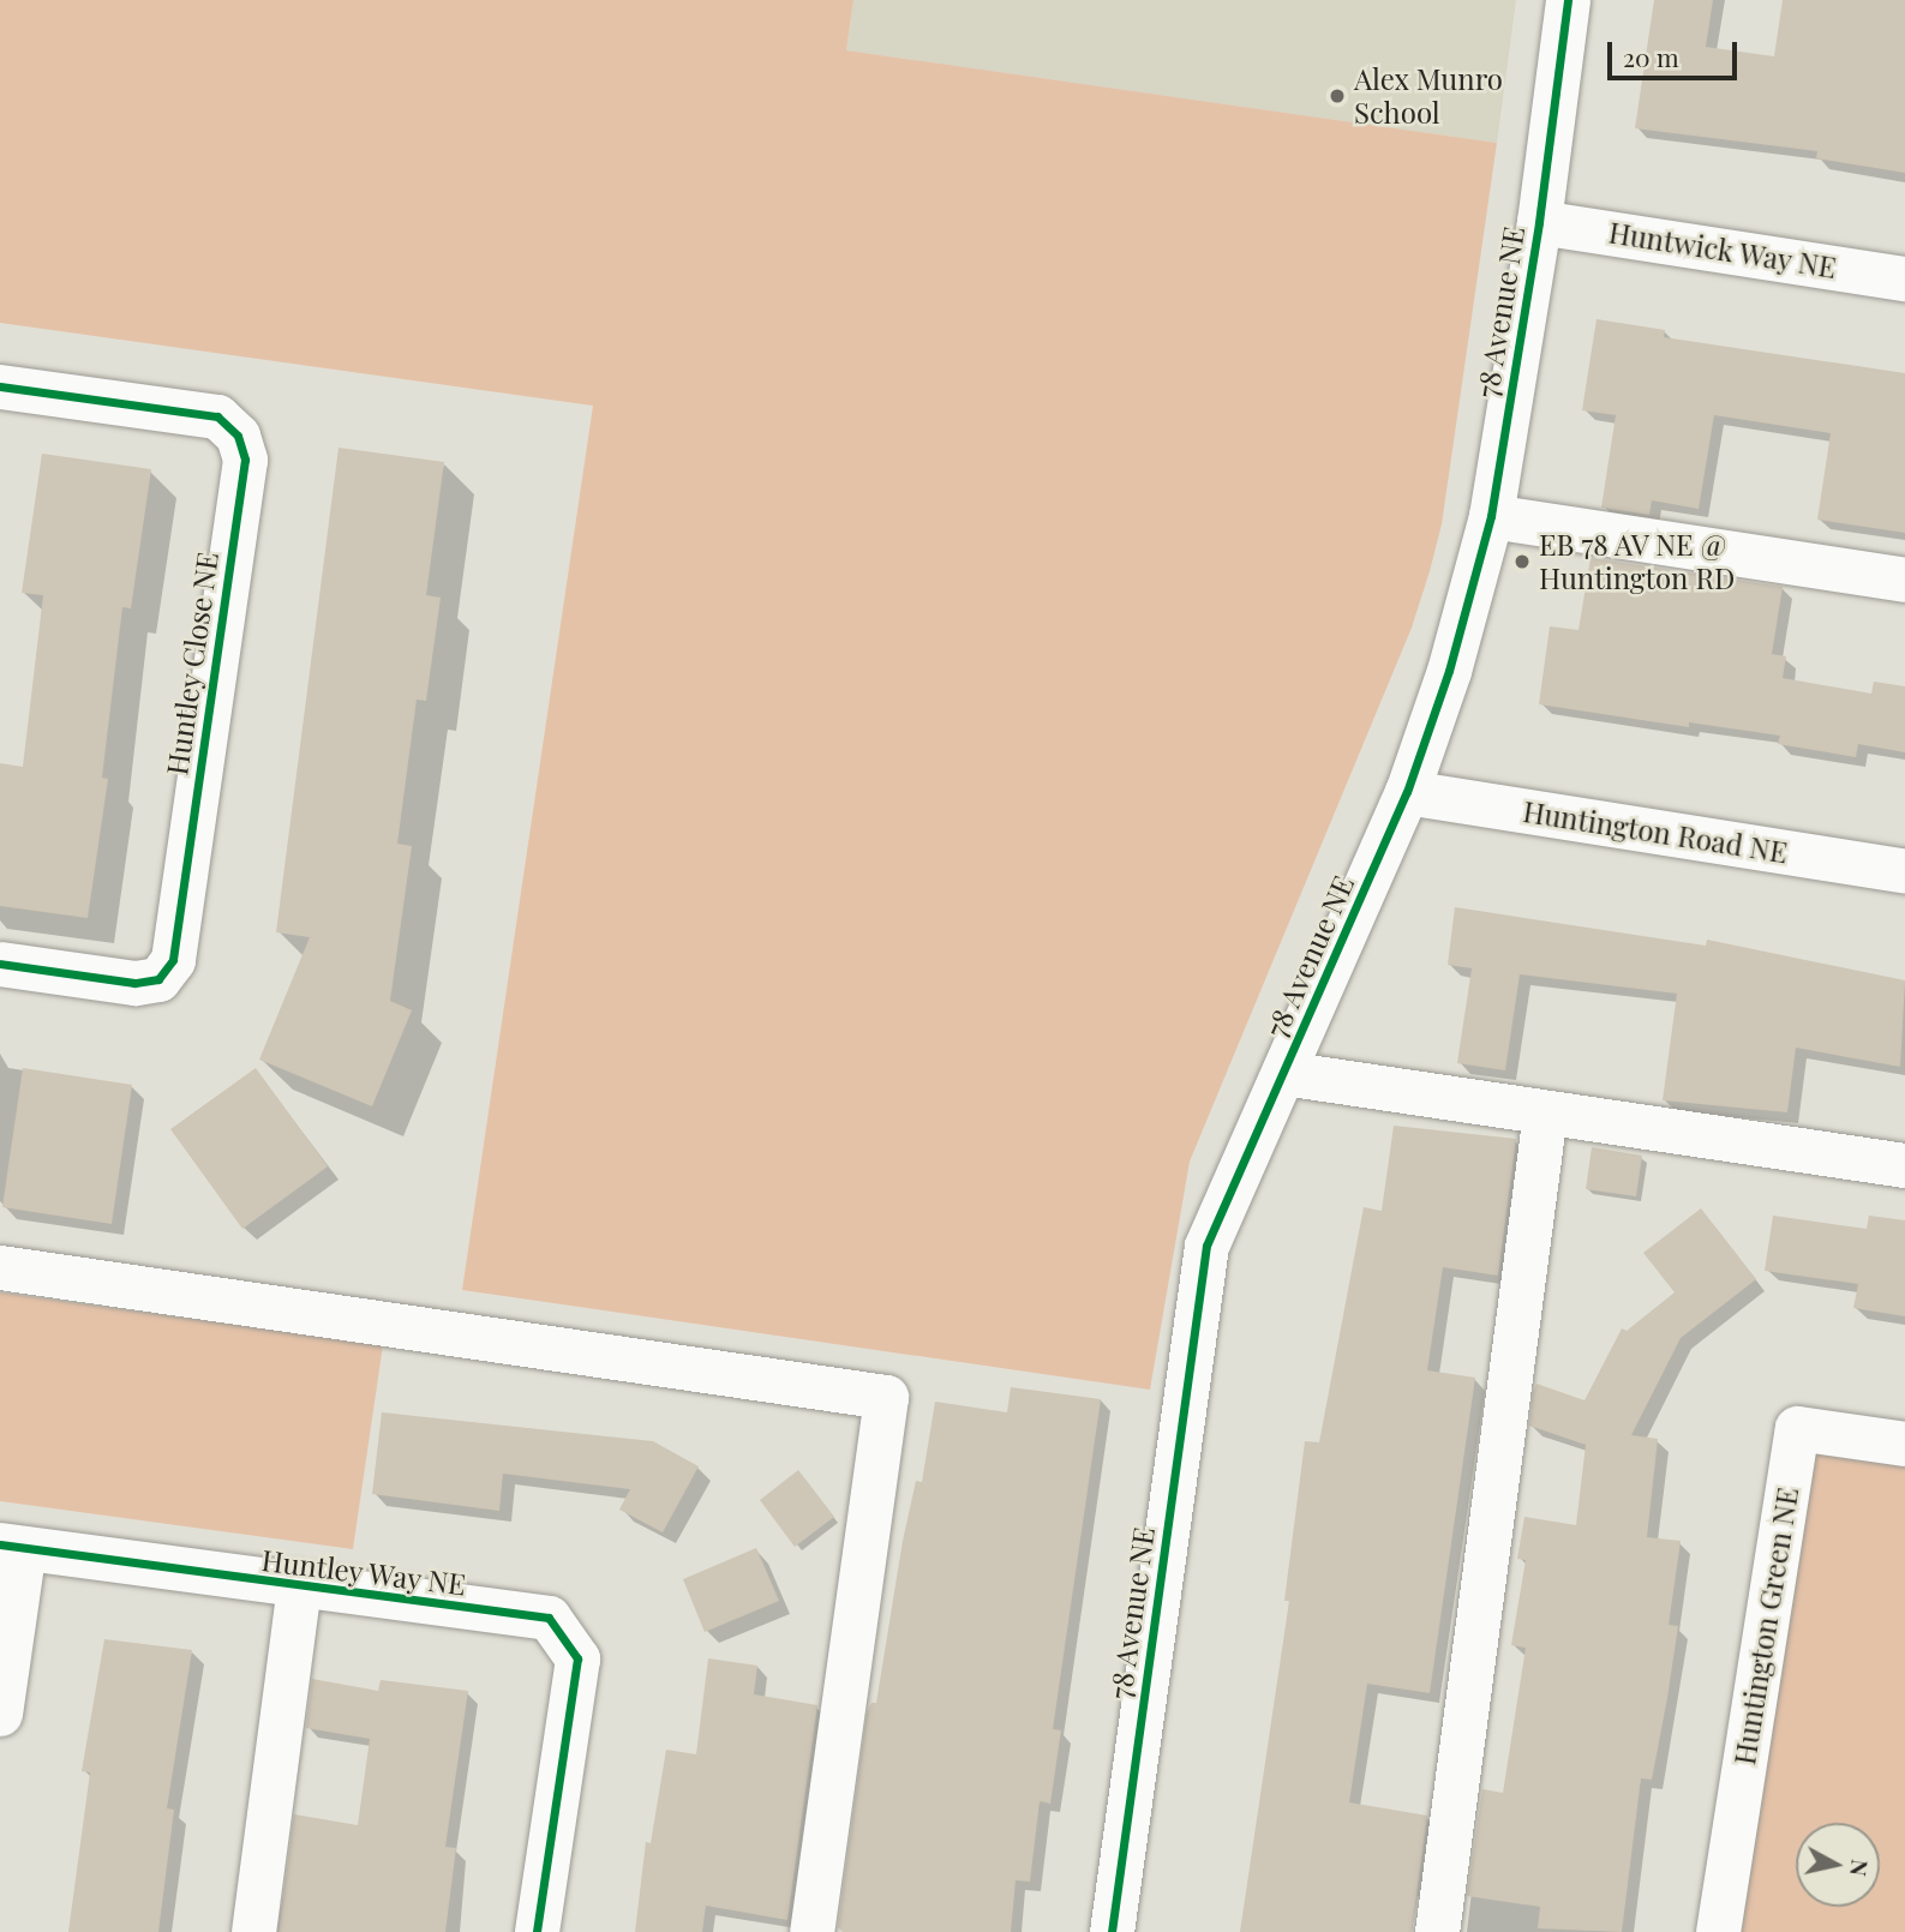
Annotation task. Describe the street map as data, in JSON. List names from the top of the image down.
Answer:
{
  "streets": {
    "street": [
      "Huntwick Way NE",
      "78 Avenue NE",
      "Huntley Close NE",
      "Huntington Road NE",
      "Huntley Way NE",
      "Huntington Green NE"
    ]
  },
  "crossings": [
    ["Huntwick Way NE", "78 Avenue NE"],
    ["78 Avenue NE", "Huntington Road NE"]
  ],
  "places": ["Alex Munro School", "EB 78 AV NE @ Huntington RD"],
  "scale_bar": "20 m",
  "north": "right"
}
